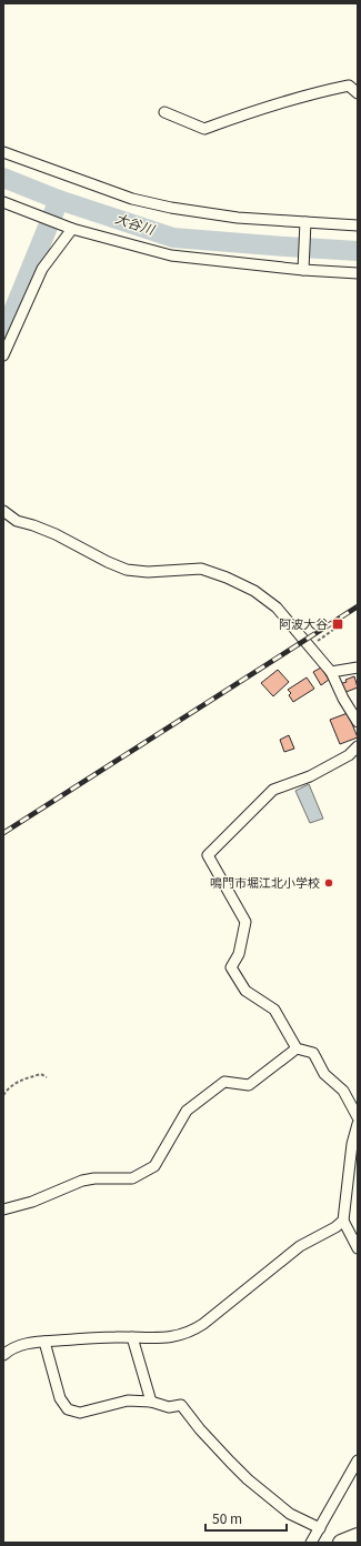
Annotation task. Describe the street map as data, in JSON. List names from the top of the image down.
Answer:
{
  "water": ["大谷川"],
  "places": {
    "transit": ["阿波大谷"],
    "other": ["鳴門市堀江北小学校"]
  },
  "scale_bar": "50 m"
}
